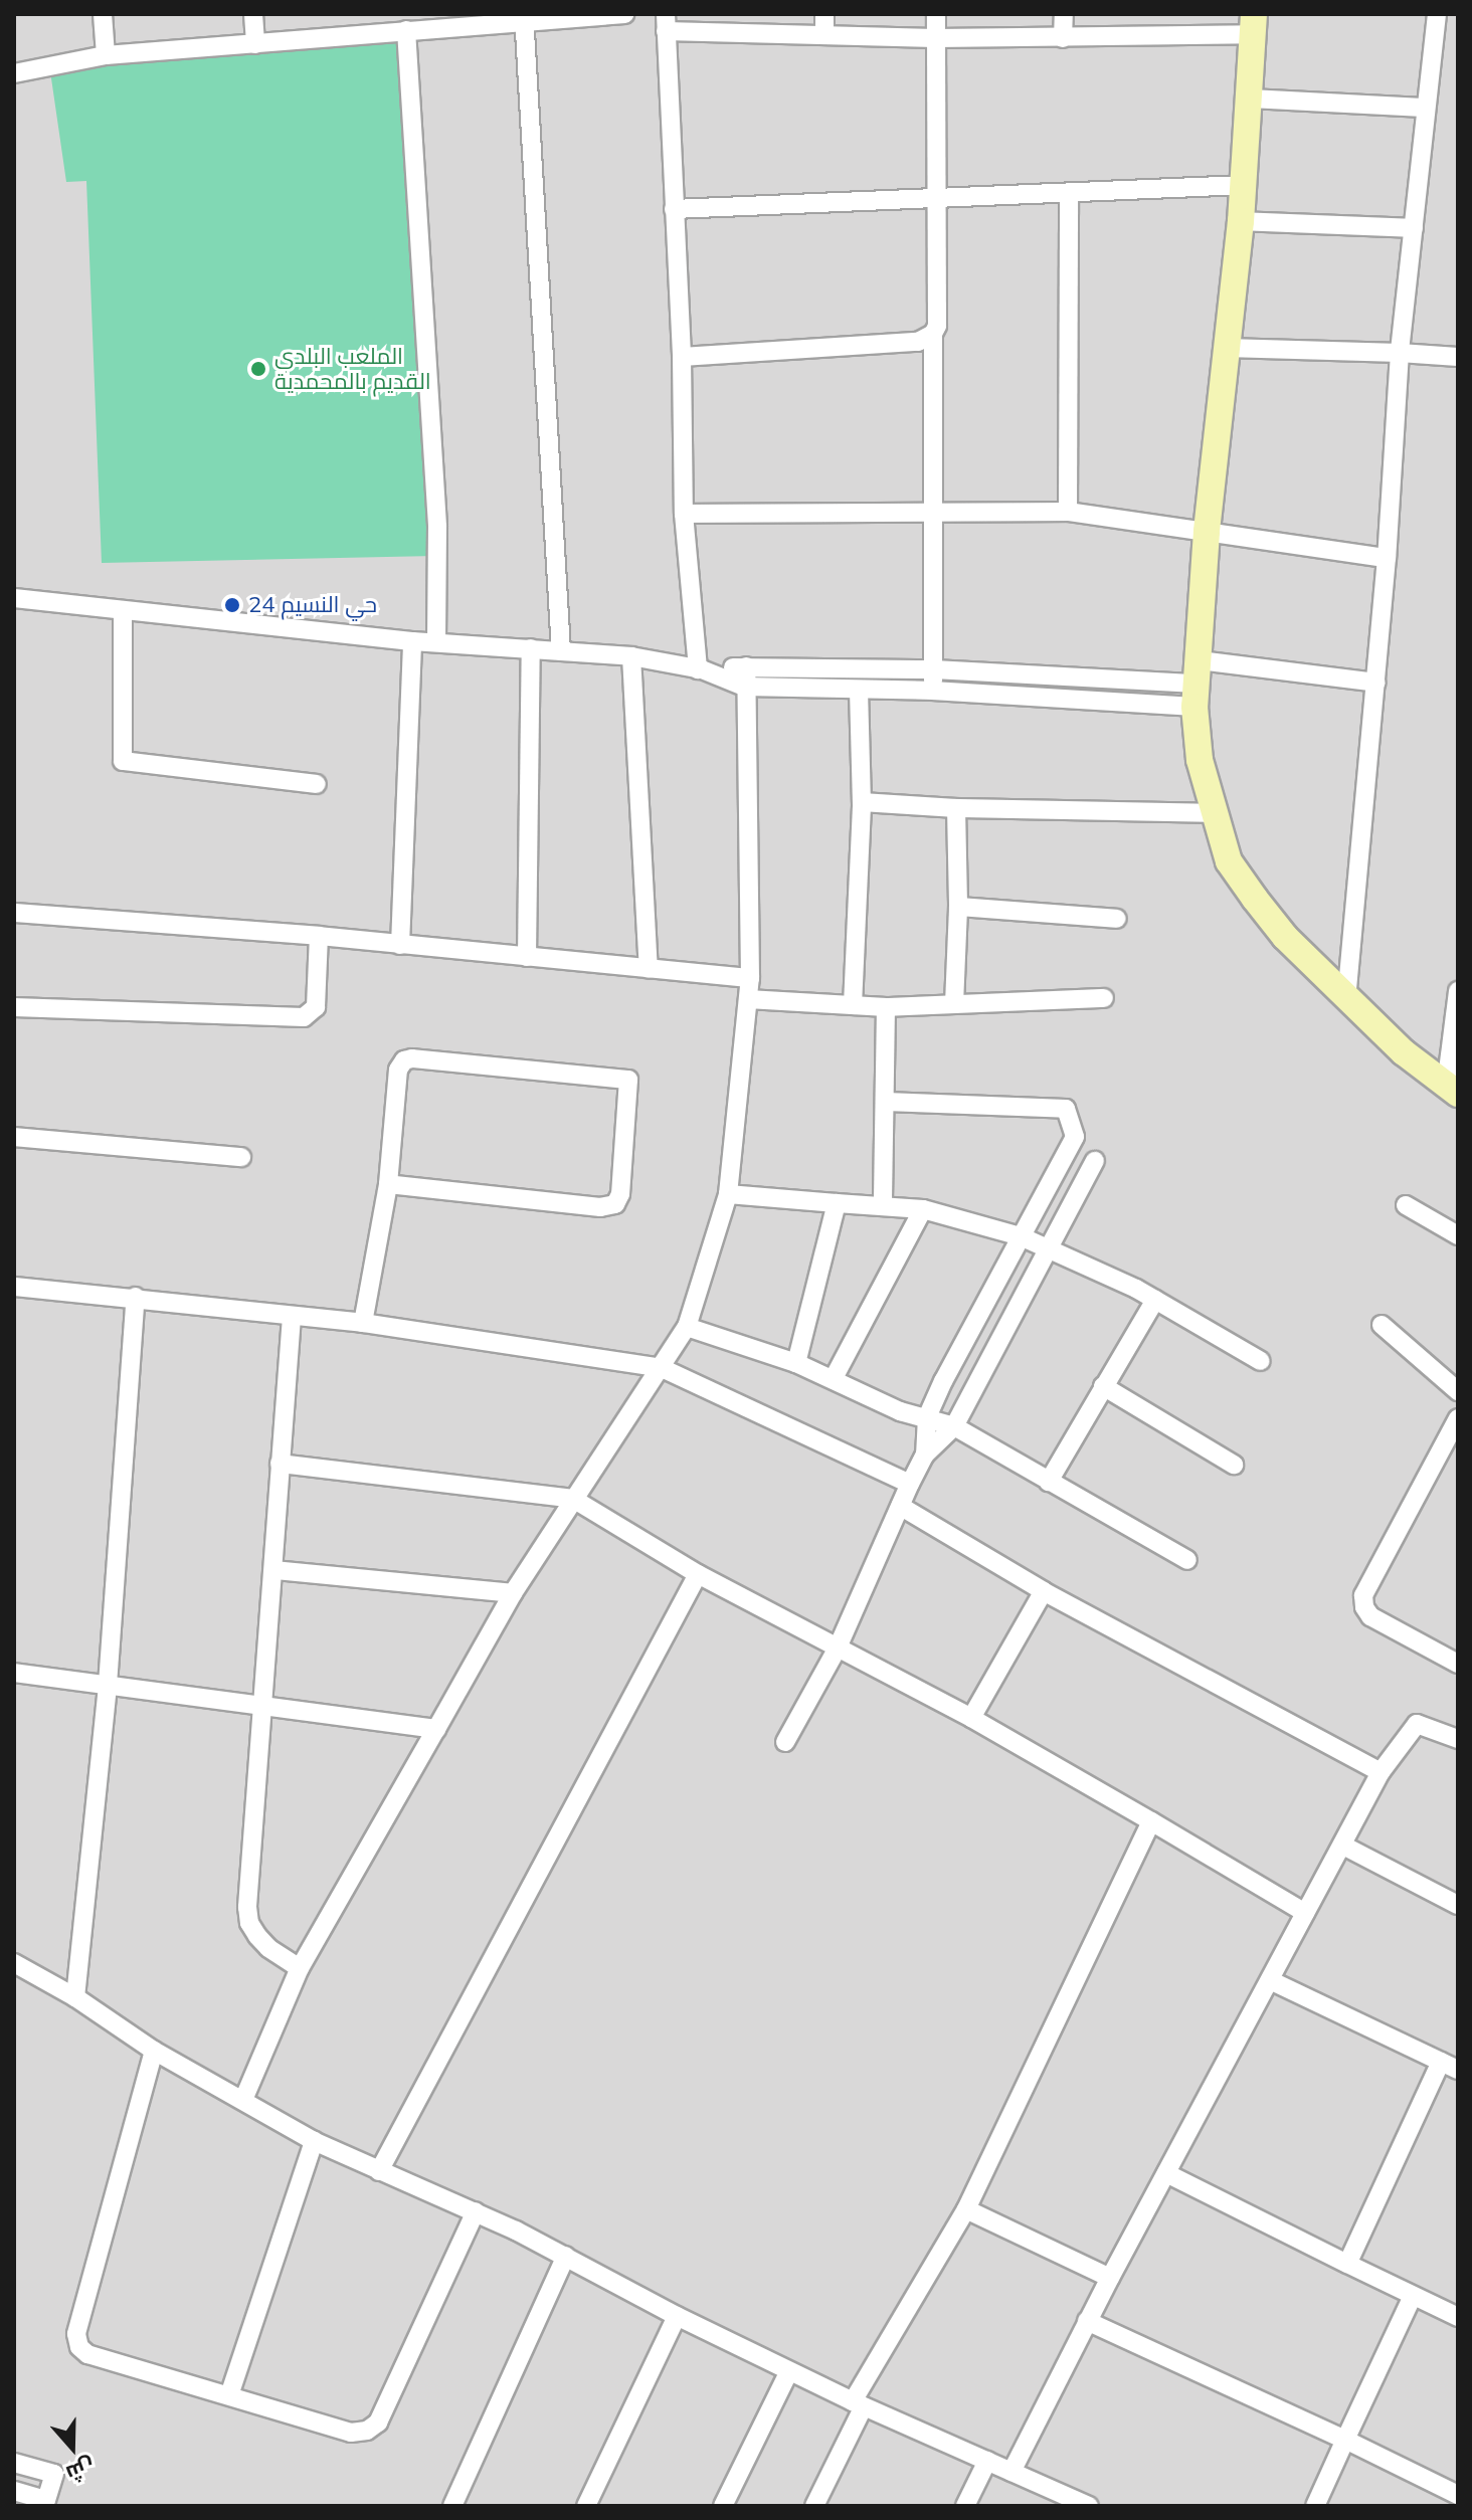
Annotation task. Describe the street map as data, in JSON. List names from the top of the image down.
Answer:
{
  "places": ["الملعب البلدي القديم بالمحمدية", "حي النسيم 24"],
  "north": "bottom"
}
